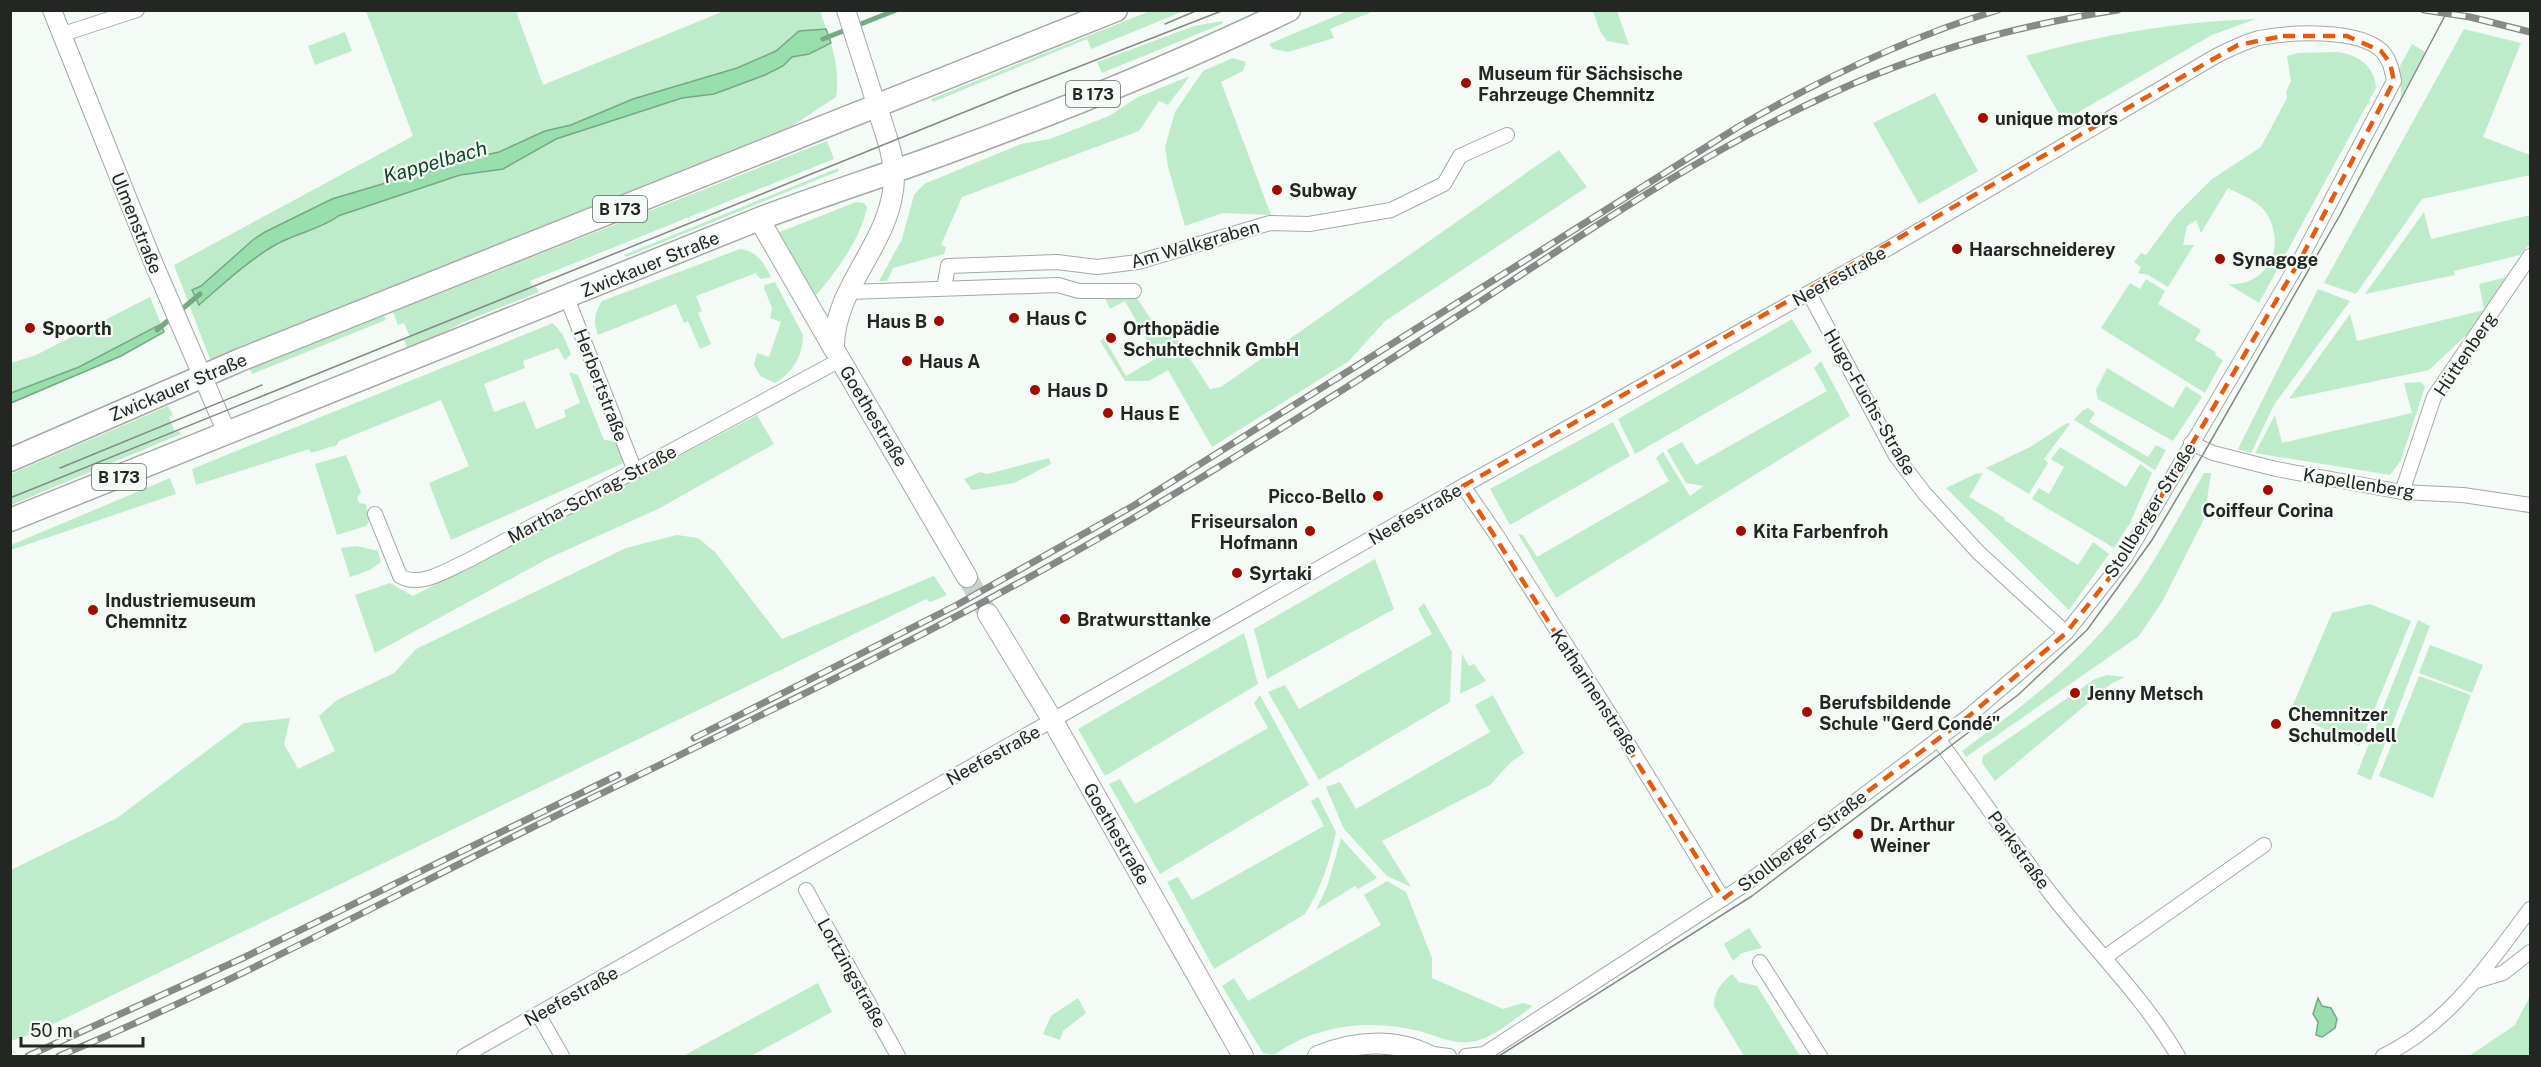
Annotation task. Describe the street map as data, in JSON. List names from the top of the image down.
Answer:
{
  "streets": {
    "main road": ["B 173", "Zwickauer Straße", "Goethestraße"],
    "street": [
      "Ulmenstraße",
      "Am Walkgraben",
      "Neefestraße",
      "Hüttenberg",
      "Herbertstraße",
      "Hugo-Fuchs-Straße",
      "Kapellenberg",
      "Martha-Schrag-Straße",
      "Stollberger Straße",
      "Katharinenstraße",
      "Parkstraße",
      "Lortzingstraße"
    ]
  },
  "crossings": [
    ["Ulmenstraße", "Zwickauer Straße"],
    ["Am Walkgraben", "Goethestraße"],
    ["Zwickauer Straße", "Herbertstraße"],
    ["Zwickauer Straße", "Goethestraße"],
    ["Neefestraße", "Hugo-Fuchs-Straße"],
    ["Neefestraße", "Goethestraße"],
    ["Neefestraße", "Stollberger Straße"],
    ["Neefestraße", "Katharinenstraße"],
    ["Hüttenberg", "Kapellenberg"],
    ["Herbertstraße", "Martha-Schrag-Straße"],
    ["Hugo-Fuchs-Straße", "Stollberger Straße"],
    ["Goethestraße", "Martha-Schrag-Straße"],
    ["Kapellenberg", "Stollberger Straße"],
    ["Stollberger Straße", "Katharinenstraße"],
    ["Stollberger Straße", "Parkstraße"]
  ],
  "water": ["Kappelbach"],
  "places": [
    "Museum für Sächsische Fahrzeuge Chemnitz",
    "unique motors",
    "Subway",
    "Haarschneiderey",
    "Synagoge",
    "Haus C",
    "Haus B",
    "Spoorth",
    "Orthopädie Schuhtechnik GmbH",
    "Haus A",
    "Haus D",
    "Haus E",
    "Coiffeur Corina",
    "Picco-Bello",
    "Friseursalon Hofmann",
    "Kita Farbenfroh",
    "Syrtaki",
    "Industriemuseum Chemnitz",
    "Bratwursttanke",
    "Jenny Metsch",
    "Berufsbildende Schule \"Gerd Condé\"",
    "Chemnitzer Schulmodell",
    "Dr. Arthur Weiner"
  ],
  "scale_bar": "50 m"
}
